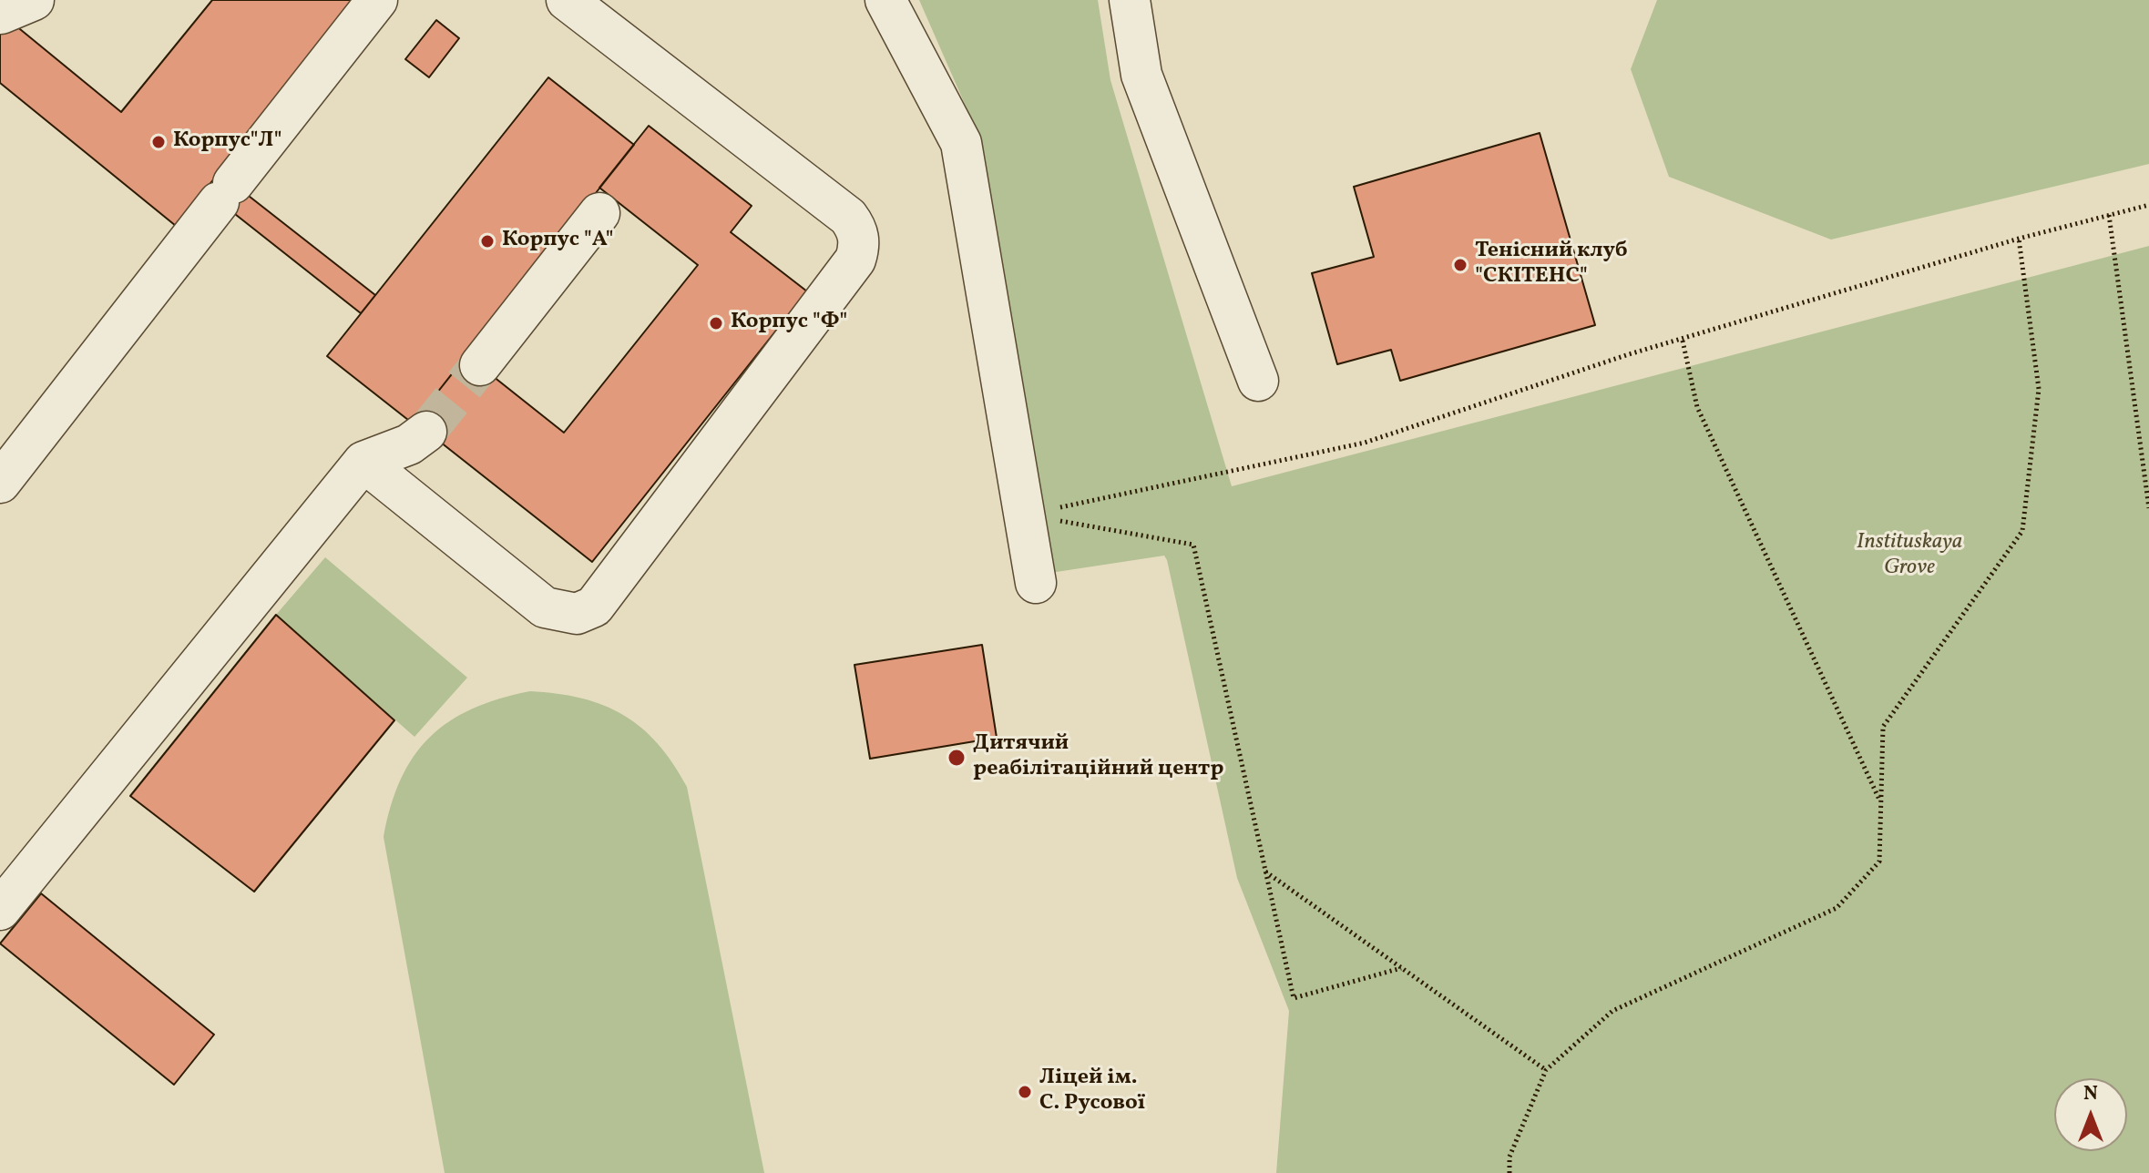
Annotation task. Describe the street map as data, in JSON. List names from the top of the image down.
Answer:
{
  "parks": ["Іnstituskaya Grove"],
  "places": [
    "Корпус\"Л\"",
    "Корпус \"А\"",
    "Тенісний клуб \"СКІТЕНС\"",
    "Корпус \"Ф\"",
    "Дитячий реабілітаційний центр",
    "Ліцей ім. С. Русової"
  ],
  "north": "top"
}
